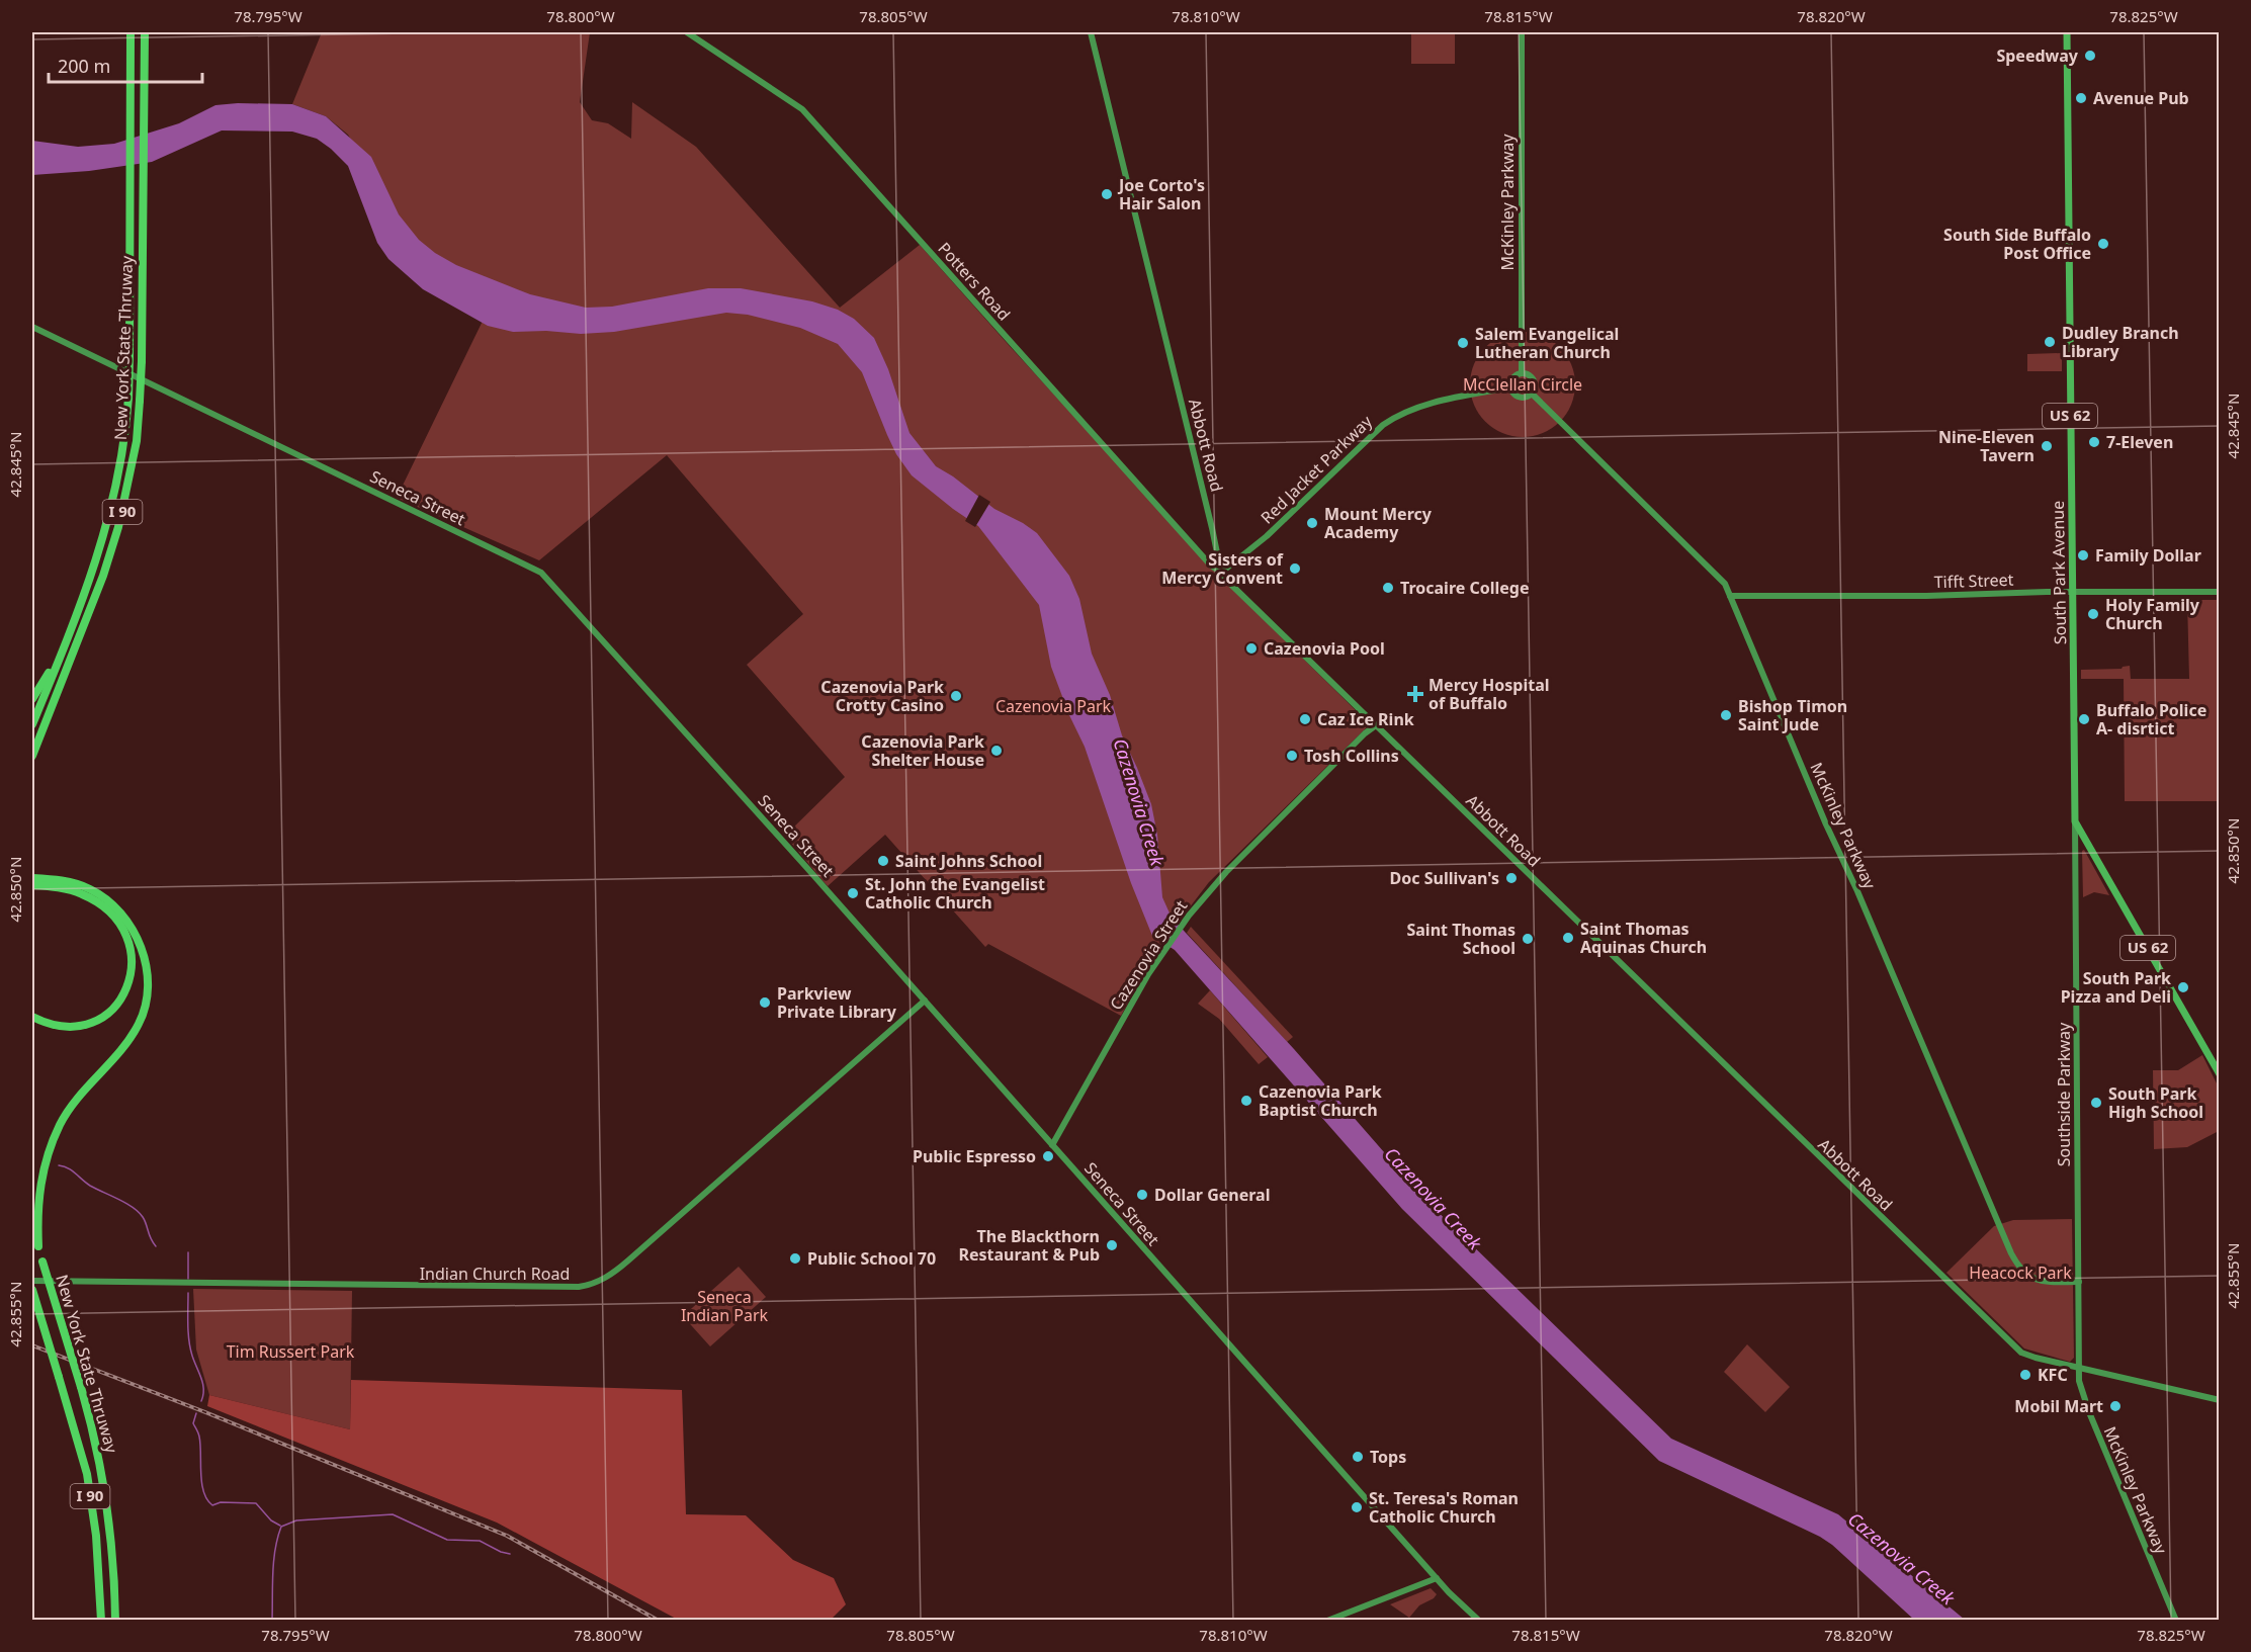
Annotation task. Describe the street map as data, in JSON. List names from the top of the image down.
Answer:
{
  "streets": {
    "highway": ["New York State Thruway", "I 90"],
    "main road": ["US 62", "South Park Avenue"],
    "street": [
      "McKinley Parkway",
      "Potters Road",
      "Abbott Road",
      "Red Jacket Parkway",
      "Seneca Street",
      "Tifft Street",
      "Cazenovia Street",
      "Southside Parkway",
      "Indian Church Road"
    ]
  },
  "crossings": [
    ["McKinley Parkway", "Abbott Road"],
    ["McKinley Parkway", "Red Jacket Parkway"],
    ["McKinley Parkway", "Tifft Street"],
    ["McKinley Parkway", "Southside Parkway"],
    ["Potters Road", "Abbott Road"],
    ["Potters Road", "Red Jacket Parkway"],
    ["Abbott Road", "Red Jacket Parkway"],
    ["Abbott Road", "Cazenovia Street"],
    ["Abbott Road", "Southside Parkway"],
    ["Seneca Street", "Cazenovia Street"],
    ["Seneca Street", "Indian Church Road"],
    ["South Park Avenue", "Tifft Street"],
    ["South Park Avenue", "Southside Parkway"]
  ],
  "water": ["Cazenovia Creek"],
  "parks": [
    "McClellan Circle",
    "Cazenovia Park",
    "Heacock Park",
    "Seneca Indian Park",
    "Tim Russert Park"
  ],
  "places": {
    "other": [
      "Speedway",
      "Avenue Pub",
      "Joe Corto's Hair Salon",
      "South Side Buffalo Post Office",
      "Dudley Branch Library",
      "Salem Evangelical Lutheran Church",
      "7-Eleven",
      "Nine-Eleven Tavern",
      "Mount Mercy Academy",
      "Family Dollar",
      "Sisters of Mercy Convent",
      "Trocaire College",
      "Holy Family Church",
      "Cazenovia Pool",
      "Cazenovia Park Crotty Casino",
      "Bishop Timon Saint Jude",
      "Caz Ice Rink",
      "Buffalo Police A- disrtict",
      "Cazenovia Park Shelter House",
      "Tosh Collins",
      "Saint Johns School",
      "Doc Sullivan's",
      "St. John the Evangelist Catholic Church",
      "Saint Thomas Aquinas Church",
      "Saint Thomas School",
      "South Park Pizza and Deli",
      "Parkview Private Library",
      "Cazenovia Park Baptist Church",
      "South Park High School",
      "Public Espresso",
      "Dollar General",
      "The Blackthorn Restaurant & Pub",
      "Public School 70",
      "KFC",
      "Mobil Mart",
      "Tops",
      "St. Teresa's Roman Catholic Church"
    ],
    "health": ["Mercy Hospital of Buffalo"]
  },
  "scale_bar": "200 m",
  "coordinates": [
    "78.795°W",
    "78.800°W",
    "78.805°W",
    "78.810°W",
    "78.815°W",
    "78.820°W",
    "78.825°W",
    "42.845°N",
    "42.850°N",
    "42.855°N"
  ]
}
